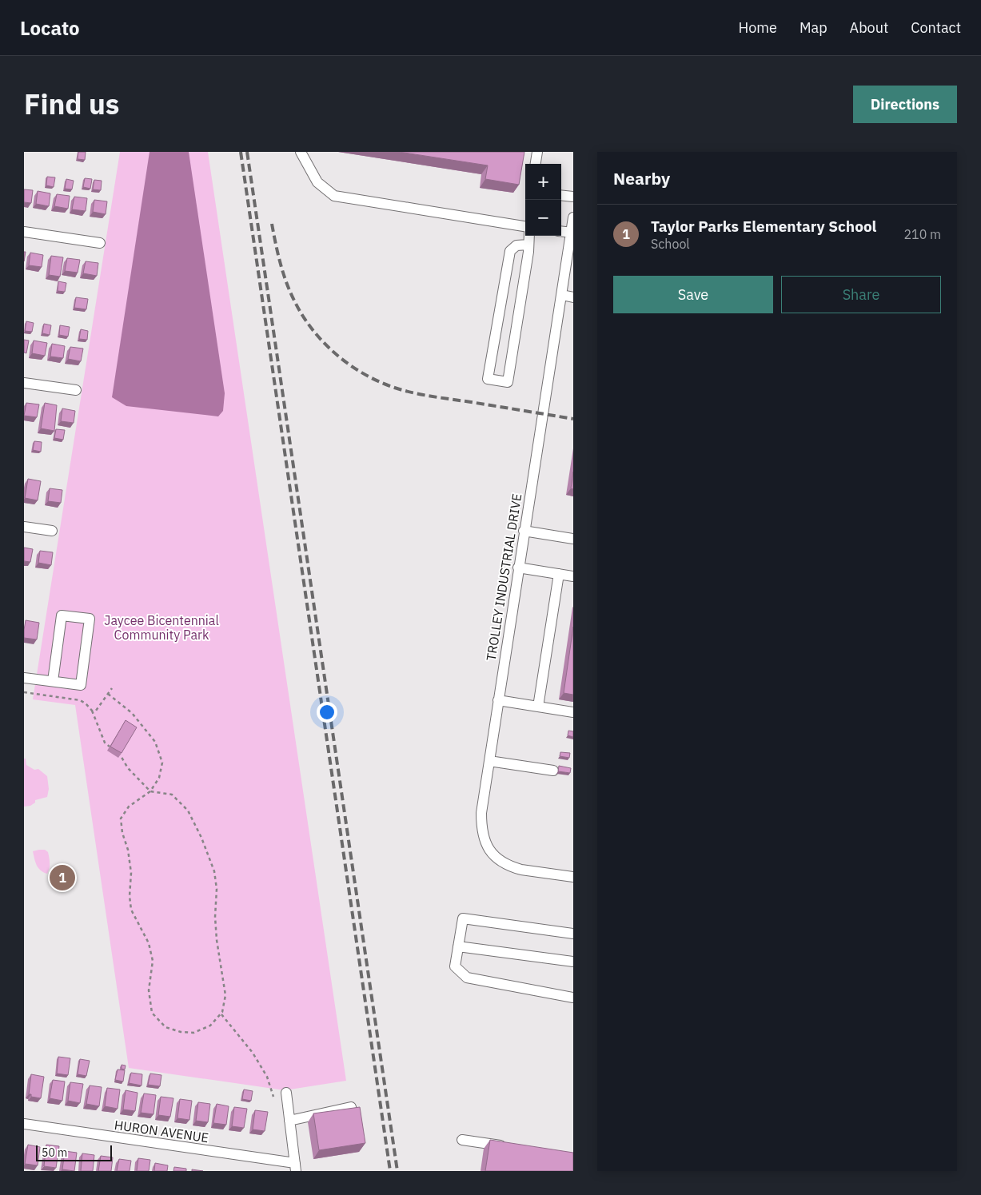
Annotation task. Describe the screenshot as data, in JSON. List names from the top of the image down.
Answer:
{
  "streets": {
    "street": ["TROLLEY INDUSTRIAL DRIVE", "HURON AVENUE"]
  },
  "parks": ["Jaycee Bicentennial Community Park"],
  "scale_bar": "50 m",
  "page": {
    "header": "Locato",
    "nav": [
      "Home",
      "Map",
      "About",
      "Contact"
    ],
    "title": "Find us",
    "buttons": [
      "Directions",
      ["Save", "Share"]
    ],
    "heading": "Nearby",
    "map_buttons": ["+", "−"],
    "list": [
      {
        "mark": "1",
        "name": "Taylor Parks Elementary School",
        "note": "School",
        "value": "210 m"
      }
    ],
    "pins": "1",
    "scale": "50 m"
  }
}
